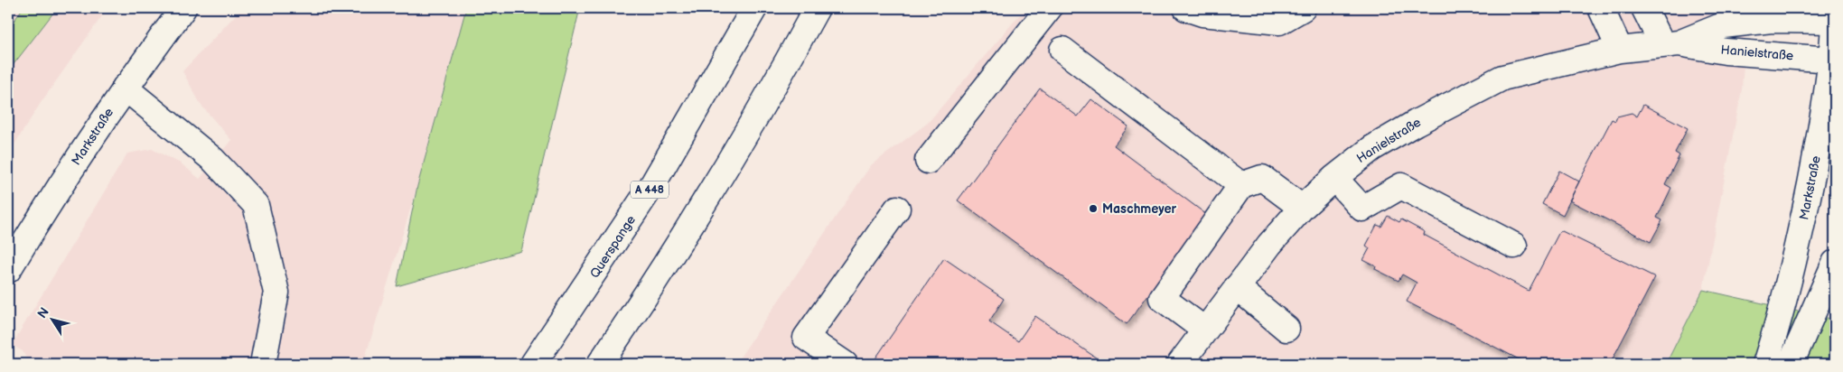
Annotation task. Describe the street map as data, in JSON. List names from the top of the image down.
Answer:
{
  "streets": {
    "main road": [
      "Hanielstraße",
      "Markstraße",
      "A 448",
      "Querspange"
    ]
  },
  "crossings": [
    ["Hanielstraße", "Markstraße"]
  ],
  "places": ["Maschmeyer"],
  "north": "top left"
}
